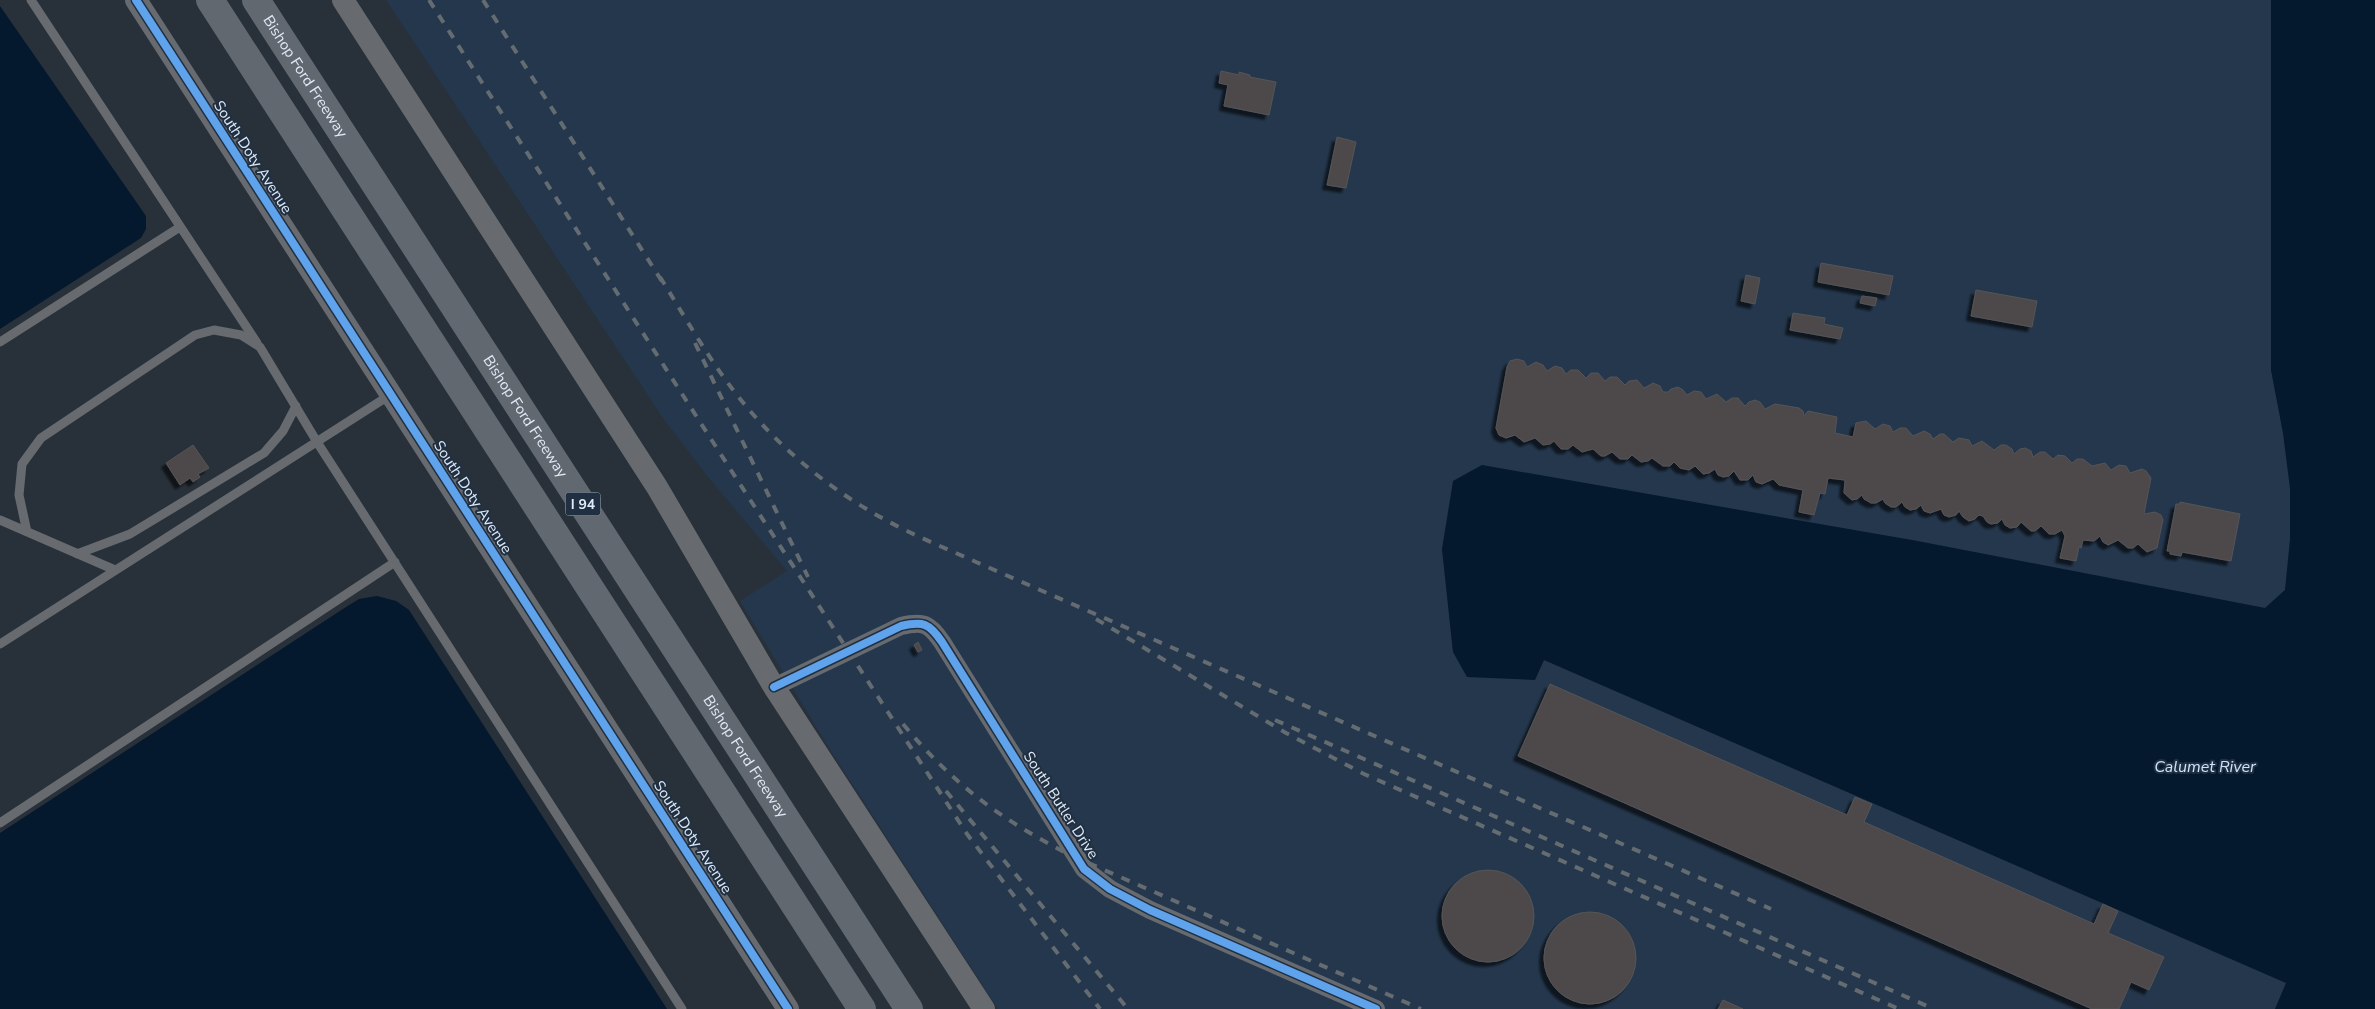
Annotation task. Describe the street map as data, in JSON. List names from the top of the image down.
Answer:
{
  "streets": {
    "highway": ["Bishop Ford Freeway", "I 94"],
    "street": ["South Doty Avenue", "South Butler Drive"]
  },
  "water": ["Calumet River"]
}
